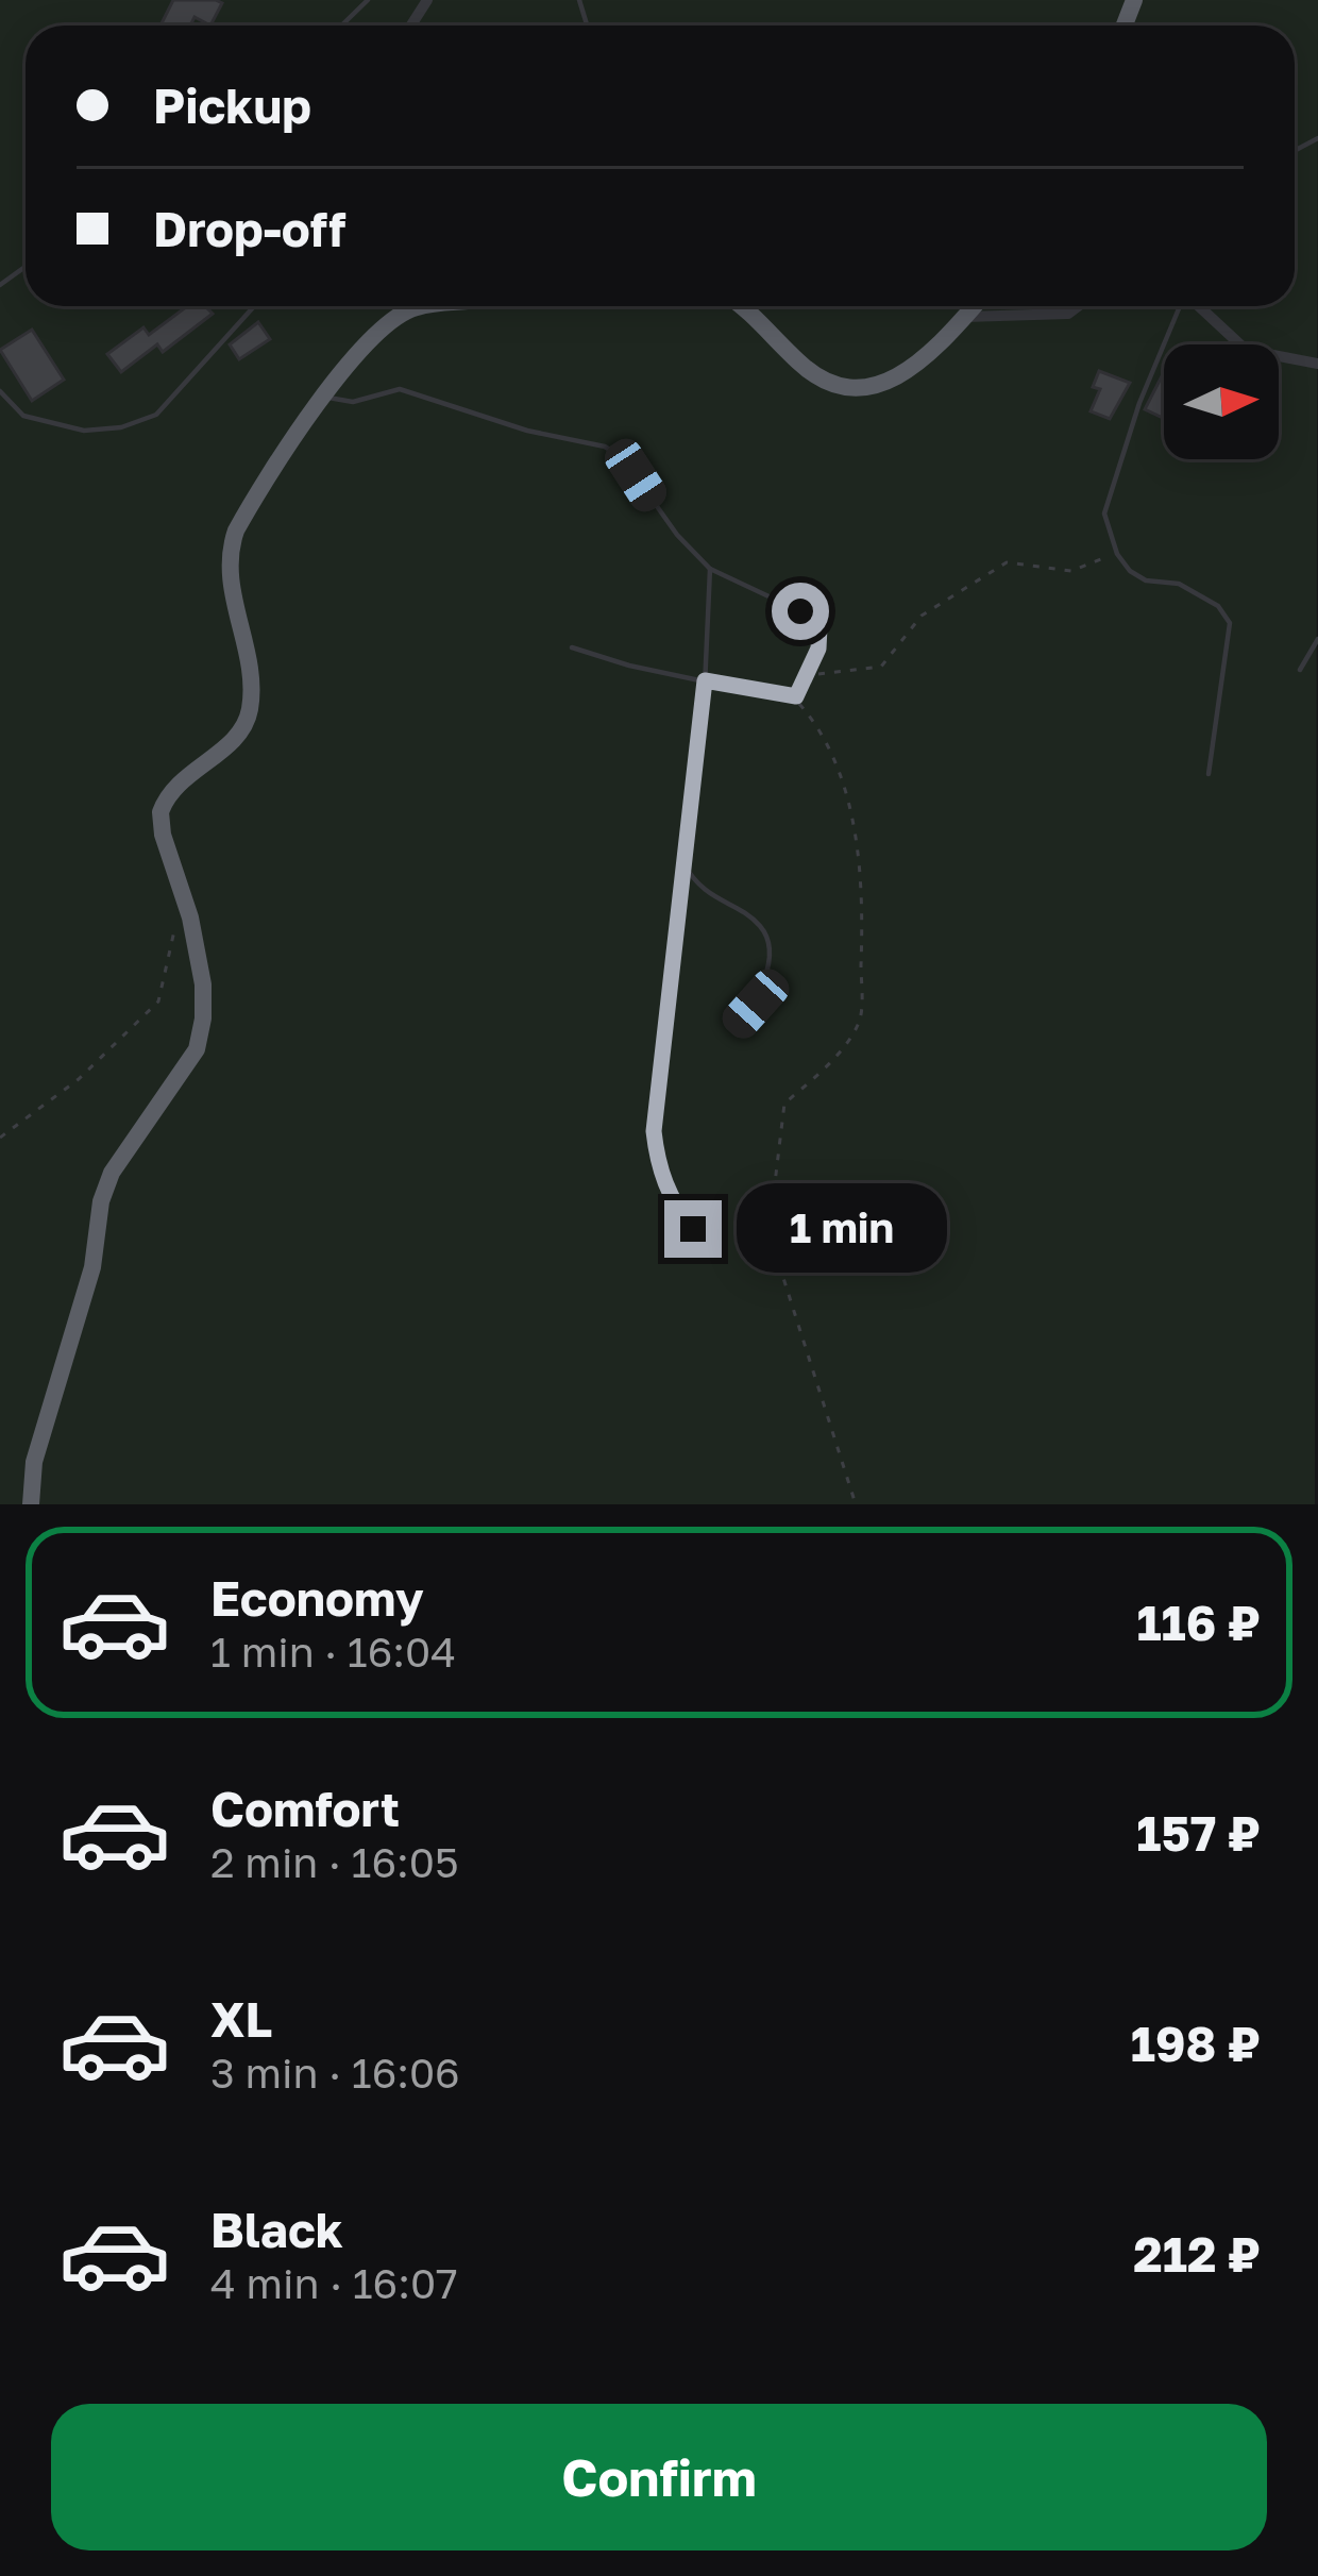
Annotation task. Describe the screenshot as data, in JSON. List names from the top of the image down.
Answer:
{
  "north": "right",
  "page": {
    "banner": ["Pickup", "Drop-off"],
    "bubble": "1 min",
    "list": [
      {
        "name": "Economy",
        "note": "1 min · 16:04",
        "value": "116 ₽"
      },
      {
        "name": "Comfort",
        "note": "2 min · 16:05",
        "value": "157 ₽"
      },
      {
        "name": "XL",
        "note": "3 min · 16:06",
        "value": "198 ₽"
      },
      {
        "name": "Black",
        "note": "4 min · 16:07",
        "value": "212 ₽"
      }
    ],
    "buttons": "Confirm"
  }
}
